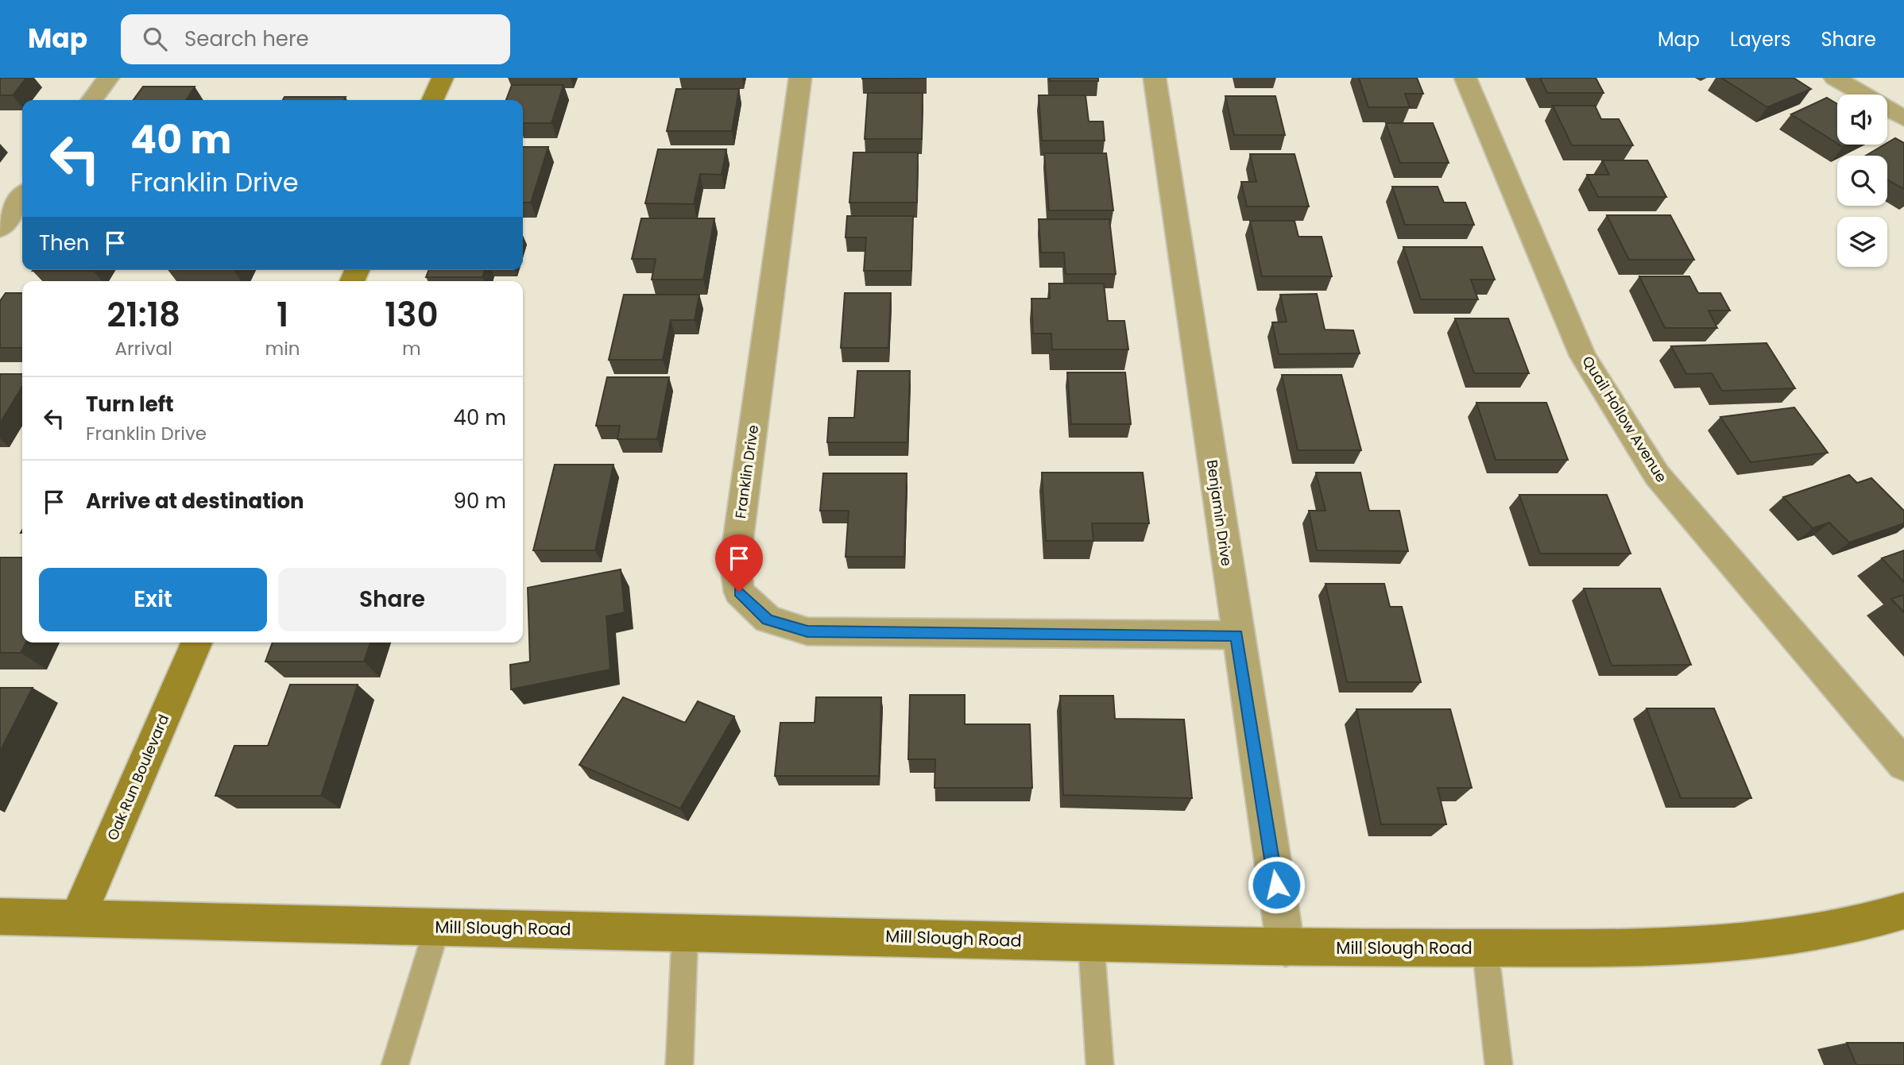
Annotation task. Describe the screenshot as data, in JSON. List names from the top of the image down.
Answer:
{
  "streets": {
    "street": [
      "Quail Hollow Avenue",
      "Franklin Drive",
      "Benjamin Drive",
      "Oak Run Boulevard",
      "Mill Slough Road"
    ]
  },
  "crossings": [
    ["Franklin Drive", "Benjamin Drive"],
    ["Benjamin Drive", "Mill Slough Road"],
    ["Oak Run Boulevard", "Mill Slough Road"]
  ],
  "page": {
    "header": "Map",
    "search": "Search here",
    "nav": ["Map", "Layers", "Share"],
    "turn": ["40 m", "Franklin Drive"],
    "then": "Then",
    "eta": [
      "21:18",
      "Arrival",
      "1",
      "min",
      "130",
      "m"
    ],
    "list": [
      {
        "name": "Turn left",
        "note": "Franklin Drive",
        "value": "40 m"
      },
      {
        "name": "Arrive at destination",
        "value": "90 m"
      }
    ],
    "buttons": ["Exit", "Share"]
  }
}
